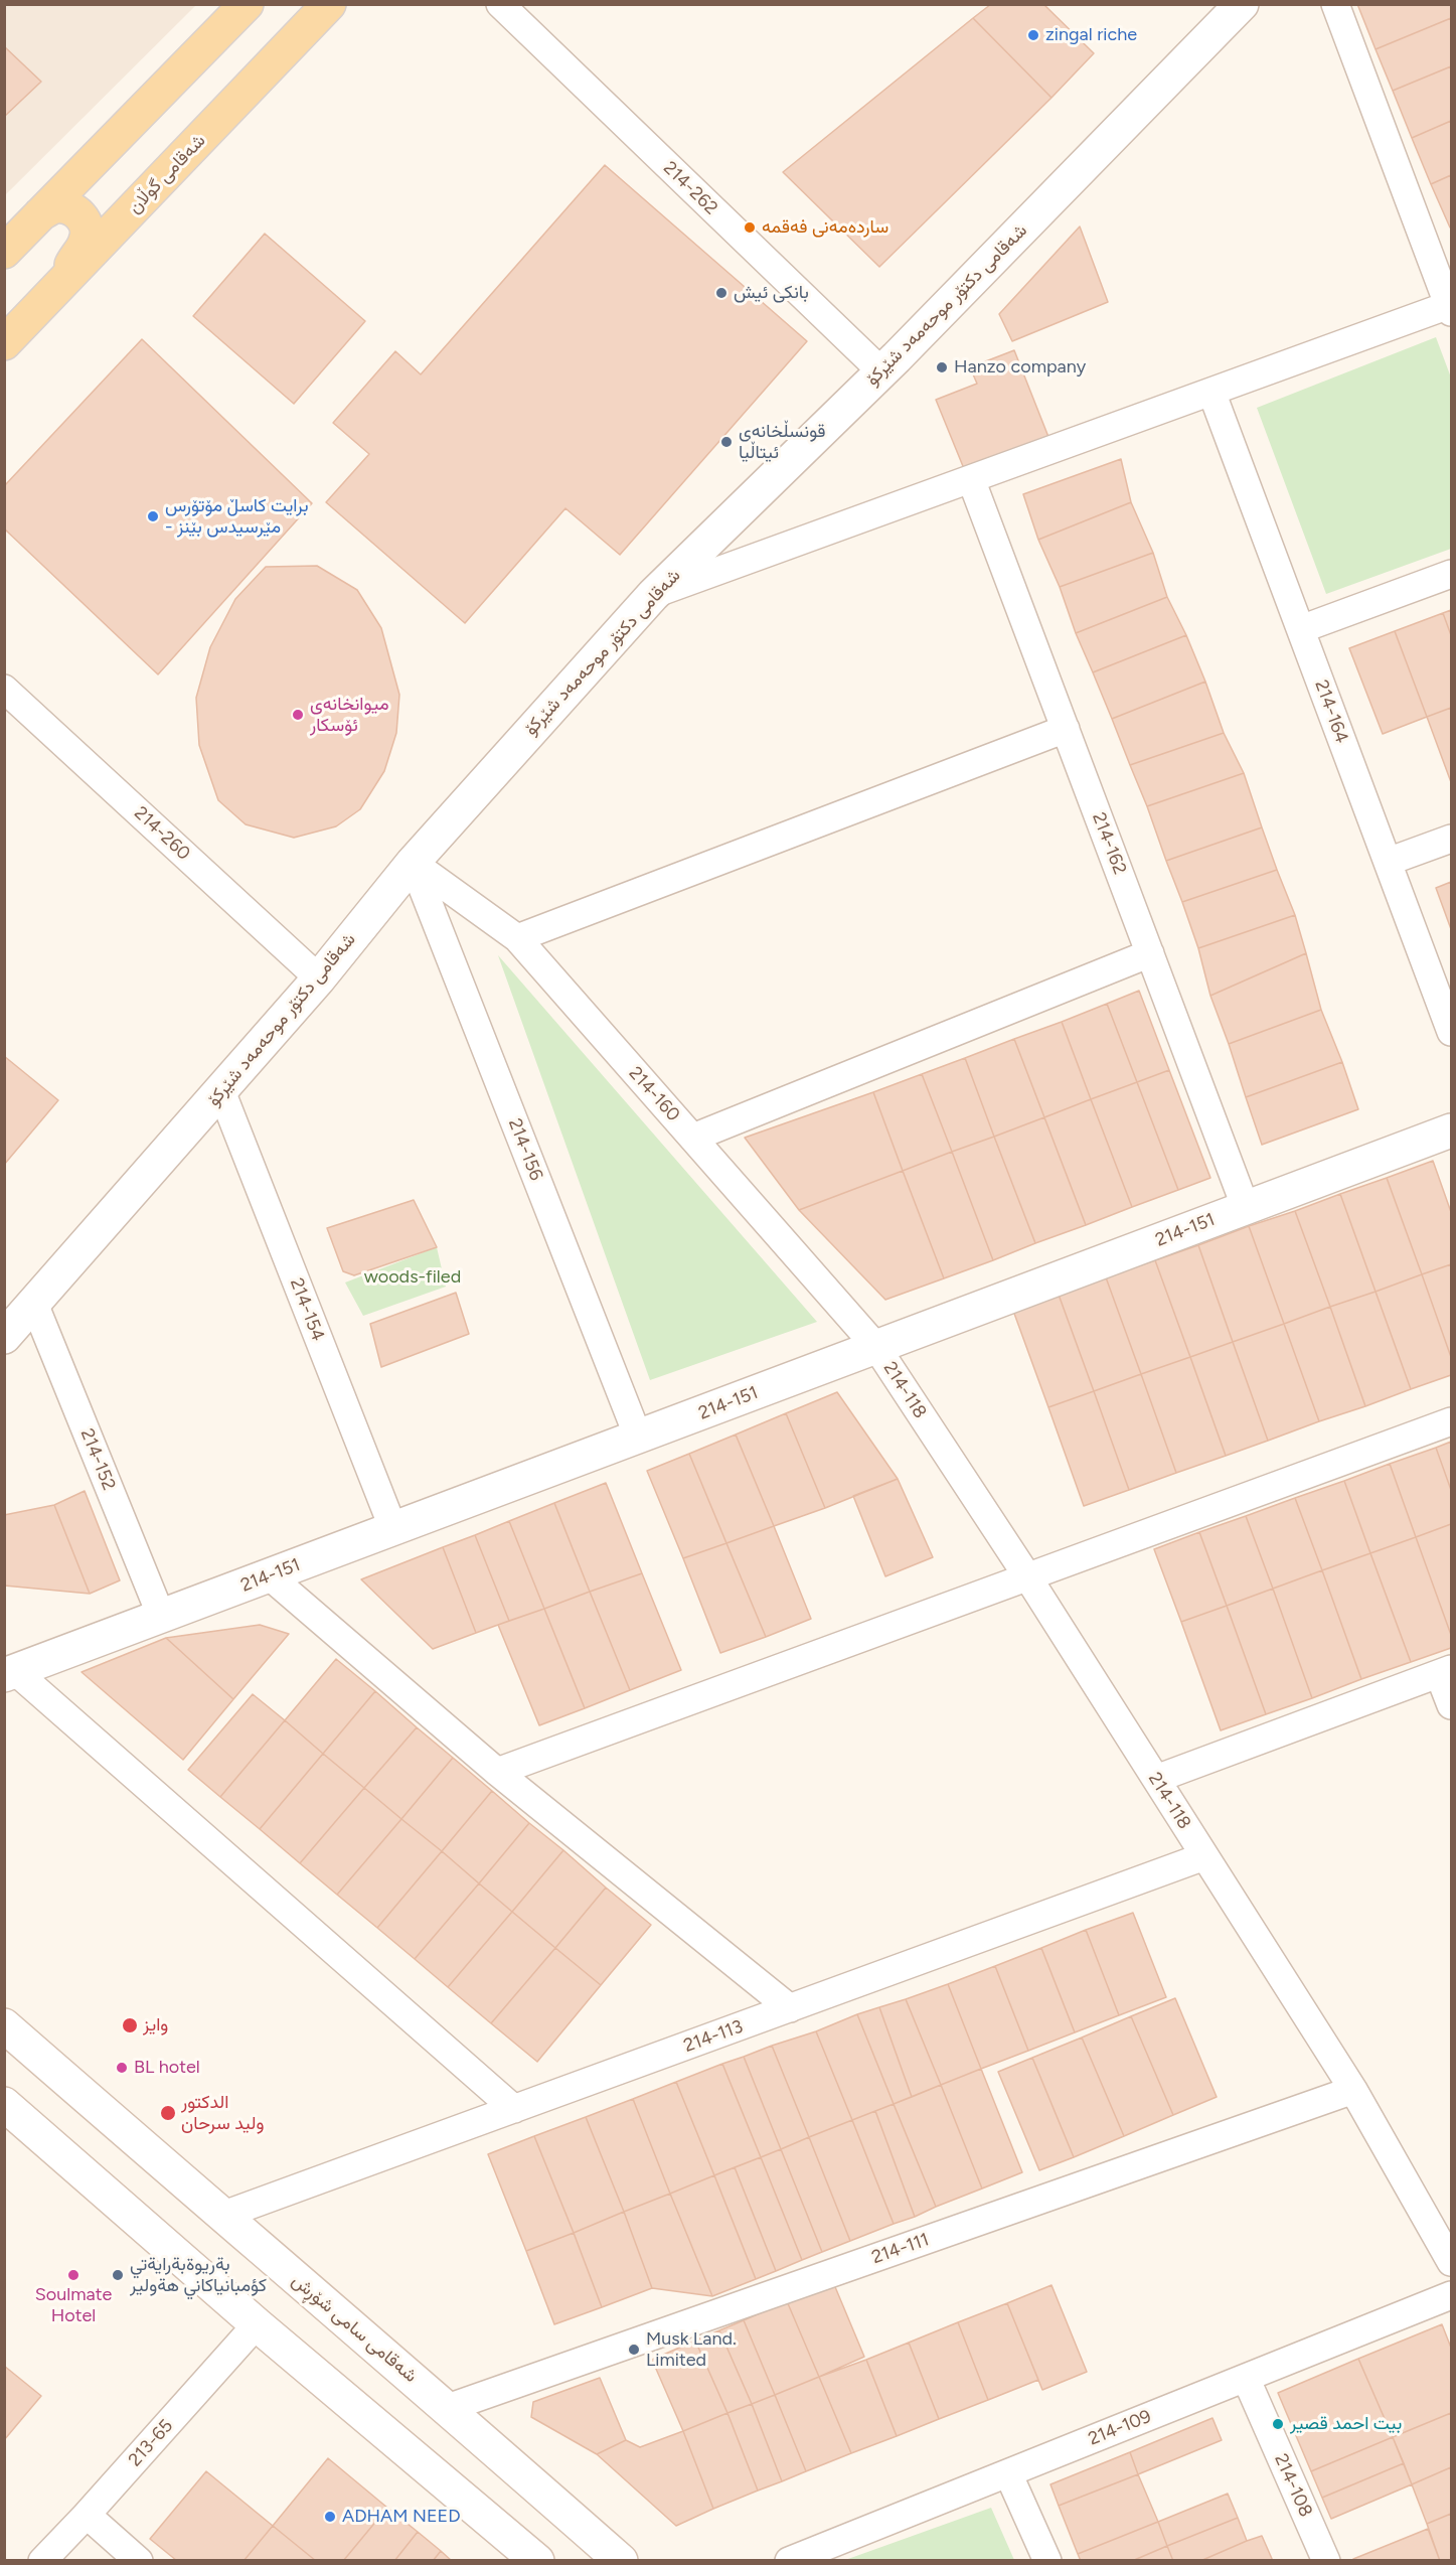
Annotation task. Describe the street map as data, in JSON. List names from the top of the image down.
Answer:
{
  "streets": {
    "main road": ["شەقامی گوڵان"],
    "street": [
      "214-262",
      "شەقامی دکتۆر موحەمەد شێرکۆ",
      "214-164",
      "214-260",
      "214-162",
      "214-160",
      "214-156",
      "214-151",
      "214-154",
      "214-118",
      "214-152",
      "214-113",
      "214-111",
      "شەقامی سامی شۆڕش",
      "214-109",
      "213-65",
      "214-108"
    ]
  },
  "crossings": [
    ["214-262", "شەقامی دکتۆر موحەمەد شێرکۆ"],
    ["شەقامی دکتۆر موحەمەد شێرکۆ", "214-260"],
    ["شەقامی دکتۆر موحەمەد شێرکۆ", "214-160"],
    ["شەقامی دکتۆر موحەمەد شێرکۆ", "214-156"],
    ["شەقامی دکتۆر موحەمەد شێرکۆ", "214-154"],
    ["شەقامی دکتۆر موحەمەد شێرکۆ", "214-152"],
    ["214-162", "214-151"],
    ["214-160", "214-156"],
    ["214-160", "214-151"],
    ["214-160", "214-118"],
    ["214-156", "214-151"],
    ["214-151", "214-154"],
    ["214-151", "214-118"],
    ["214-151", "214-152"],
    ["214-118", "214-113"],
    ["214-118", "214-111"],
    ["214-113", "شەقامی سامی شۆڕش"],
    ["214-111", "شەقامی سامی شۆڕش"],
    ["214-109", "214-108"]
  ],
  "parks": ["woods-filed"],
  "places": [
    "zingal riche",
    "ساردەمەنی فەقمە",
    "بانکی ئیش",
    "Hanzo company",
    "قونسڵخانەی ئیتاڵیا",
    "برایت کاسڵ مۆتۆرس - مێرسیدس بێنز",
    "میوانخانەی ئۆسکار",
    "وايز",
    "BL hotel",
    "الدكتور وليد سرحان",
    "Soulmate Hotel",
    "بةريوةبةرايةتي كؤمبانياكاني هةولير",
    "Musk Land. Limited",
    "بيت احمد قصير",
    "ADHAM NEED"
  ]
}
